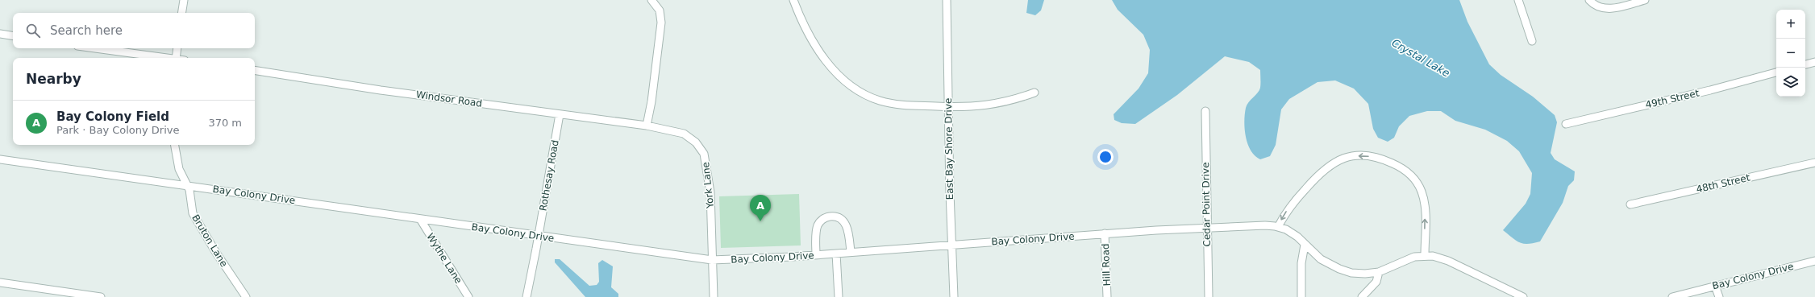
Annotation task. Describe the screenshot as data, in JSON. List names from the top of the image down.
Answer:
{
  "streets": {
    "street": [
      "Windsor Road",
      "49th Street",
      "East Bay Shore Drive",
      "Rothesay Road",
      "48th Street",
      "York Lane",
      "Bay Colony Drive",
      "Cedar Point Drive",
      "Bruton Lane",
      "Wythe Lane",
      "Hill Road"
    ]
  },
  "crossings": [
    ["Windsor Road", "Rothesay Road"],
    ["Windsor Road", "York Lane"],
    ["East Bay Shore Drive", "Bay Colony Drive"],
    ["Rothesay Road", "Bay Colony Drive"],
    ["York Lane", "Bay Colony Drive"],
    ["Bay Colony Drive", "Cedar Point Drive"],
    ["Bay Colony Drive", "Bruton Lane"],
    ["Bay Colony Drive", "Wythe Lane"],
    ["Bay Colony Drive", "Hill Road"]
  ],
  "water": ["Crystal Lake"],
  "page": {
    "map_buttons": ["+", "−"],
    "search": "Search here",
    "heading": "Nearby",
    "list": [
      {
        "mark": "A",
        "name": "Bay Colony Field",
        "note": "Park · Bay Colony Drive",
        "value": "370 m"
      }
    ],
    "pins": "A"
  }
}
